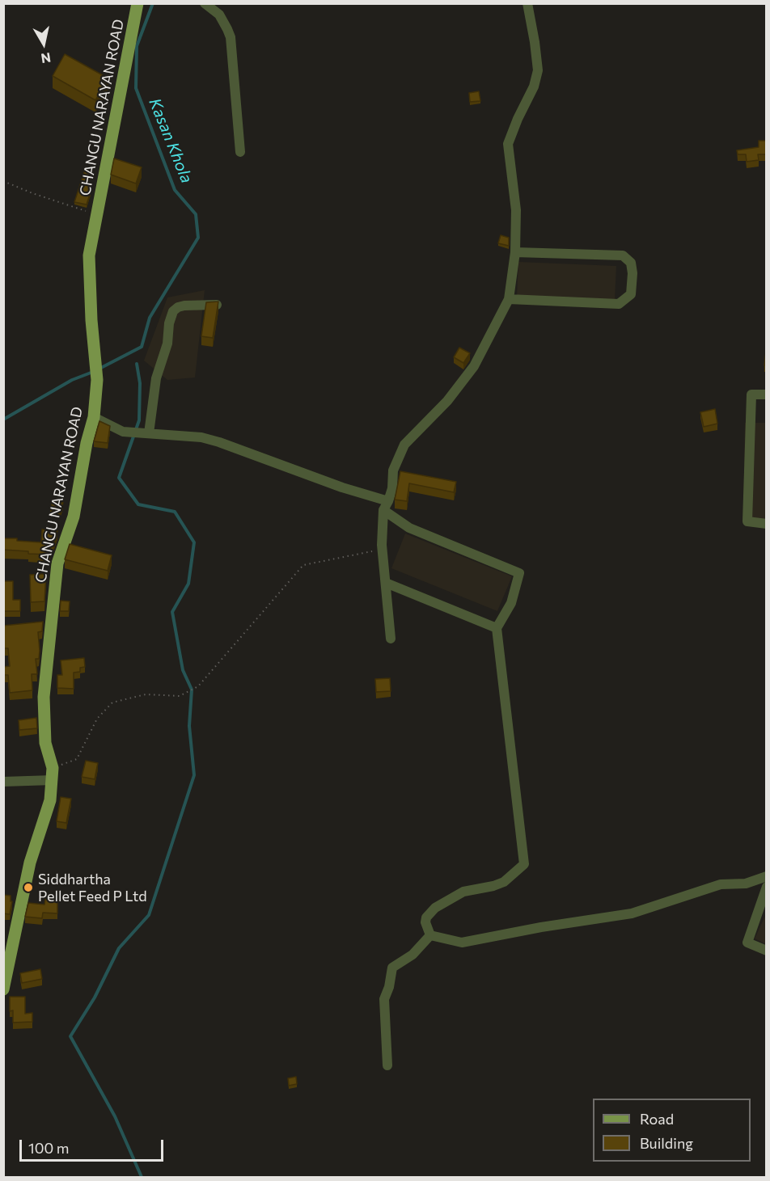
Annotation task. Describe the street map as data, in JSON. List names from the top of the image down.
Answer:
{
  "streets": {
    "main road": ["CHANGU NARAYAN ROAD"]
  },
  "water": ["Kasan Khola"],
  "places": ["Siddhartha Pellet Feed P Ltd"],
  "legend": ["Road", "Building"],
  "scale_bar": "100 m",
  "north": "bottom"
}
